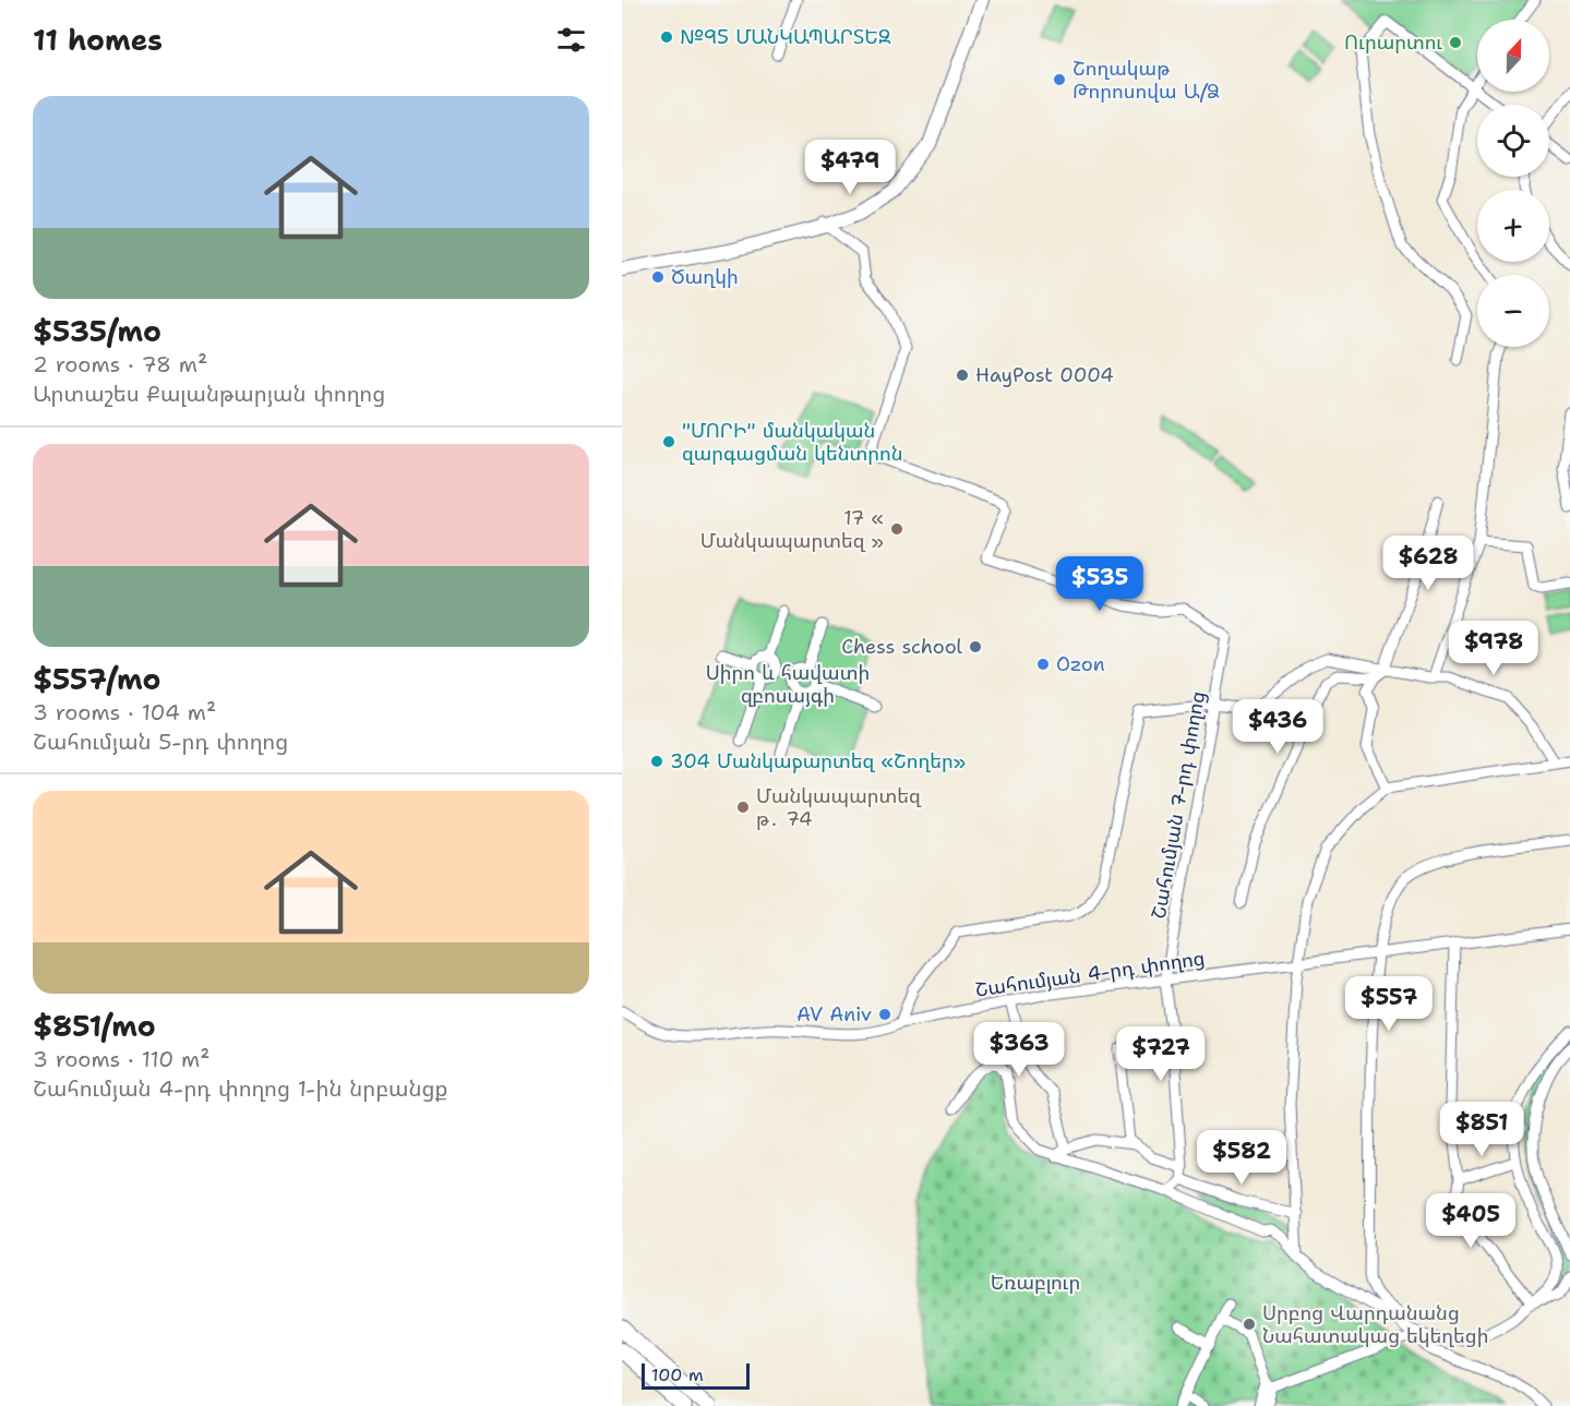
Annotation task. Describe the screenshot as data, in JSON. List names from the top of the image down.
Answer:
{
  "streets": {
    "street": ["Շահումյան 7-րդ փողոց", "Շահումյան 4-րդ փողոց"]
  },
  "crossings": [
    ["Շահումյան 7-րդ փողոց", "Շահումյան 4-րդ փողոց"]
  ],
  "parks": ["Սիրո և հավատի զբոսայգի", "Եռաբլուր"],
  "places": [
    "№95 ՄԱՆԿԱՊԱՐՏԵԶ",
    "Ուրարտու",
    "Շողակաթ Թորոսովա Ա/Ձ",
    "Ծաղկի",
    "HayPost 0004",
    "\"ՄՈՐԻ\" մանկական զարգացման կենտրոն",
    "17 « Մանկապարտեզ »",
    "Chess school",
    "Ozon",
    "304 Մանկաpարտեզ «Շողեր»",
    "Մանկապարտեզ թ․ 74",
    "AV Aniv",
    "Սրբոց Վարդանանց Նահատակաց եկեղեցի"
  ],
  "scale_bar": "100 m",
  "north": "top",
  "page": {
    "heading": "11 homes",
    "map_buttons": ["+", "−"],
    "list": [
      {
        "name": "$535/mo",
        "note": "2 rooms · 78 m² · Արտաշես Քալանթարյան փողոց"
      },
      {
        "name": "$557/mo",
        "note": "3 rooms · 104 m² · Շահումյան 5-րդ փողոց"
      },
      {
        "name": "$851/mo",
        "note": "3 rooms · 110 m² · Շահումյան 4-րդ փողոց 1-ին նրբանցք"
      }
    ],
    "price": [
      "$479",
      "$628",
      "$535",
      "$978",
      "$436",
      "$557",
      "$363",
      "$727",
      "$851",
      "$582",
      "$405"
    ],
    "scale": "100 m"
  }
}
